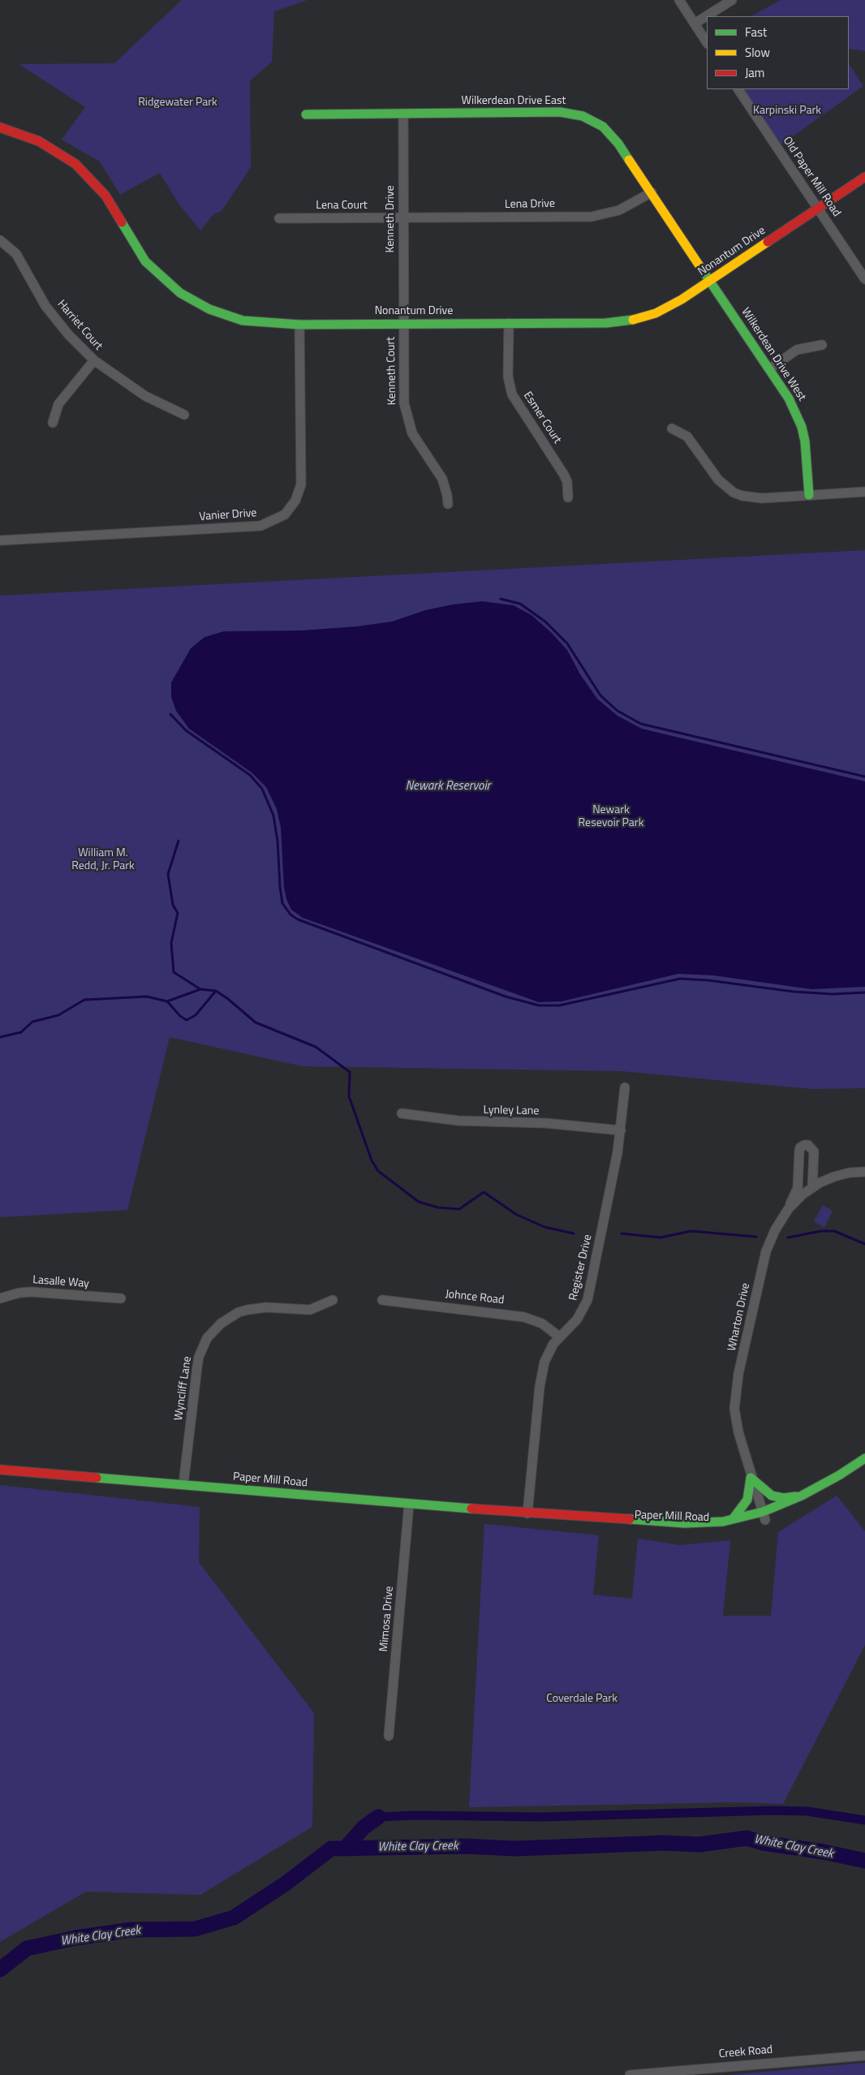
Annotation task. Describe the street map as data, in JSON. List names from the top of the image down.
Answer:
{
  "streets": {
    "street": [
      "Wilkerdean Drive East",
      "Old Paper Mill Road",
      "Lena Drive",
      "Lena Court",
      "Kenneth Drive",
      "Nonantum Drive",
      "Harriet Court",
      "Wilkerdean Drive West",
      "Kenneth Court",
      "Esmer Court",
      "Vanier Drive",
      "Lynley Lane",
      "Register Drive",
      "Lasalle Way",
      "Johnce Road",
      "Wharton Drive",
      "Wyncliff Lane",
      "Paper Mill Road",
      "Mimosa Drive",
      "Creek Road"
    ]
  },
  "crossings": [
    ["Wilkerdean Drive East", "Lena Drive"],
    ["Wilkerdean Drive East", "Kenneth Drive"],
    ["Wilkerdean Drive East", "Nonantum Drive"],
    ["Wilkerdean Drive East", "Wilkerdean Drive West"],
    ["Old Paper Mill Road", "Nonantum Drive"],
    ["Lena Drive", "Lena Court"],
    ["Lena Drive", "Kenneth Drive"],
    ["Lena Court", "Kenneth Drive"],
    ["Kenneth Drive", "Nonantum Drive"],
    ["Kenneth Drive", "Kenneth Court"],
    ["Nonantum Drive", "Wilkerdean Drive West"],
    ["Nonantum Drive", "Kenneth Court"],
    ["Nonantum Drive", "Esmer Court"],
    ["Nonantum Drive", "Vanier Drive"],
    ["Lynley Lane", "Register Drive"],
    ["Register Drive", "Johnce Road"],
    ["Register Drive", "Paper Mill Road"],
    ["Wharton Drive", "Paper Mill Road"],
    ["Wyncliff Lane", "Paper Mill Road"],
    ["Paper Mill Road", "Mimosa Drive"]
  ],
  "water": ["Newark Reservoir", "White Clay Creek"],
  "parks": [
    "Ridgewater Park",
    "Karpinski Park",
    "Newark Resevoir Park",
    "William M. Redd, Jr. Park",
    "Coverdale Park"
  ],
  "legend": ["Fast", "Slow", "Jam"]
}
